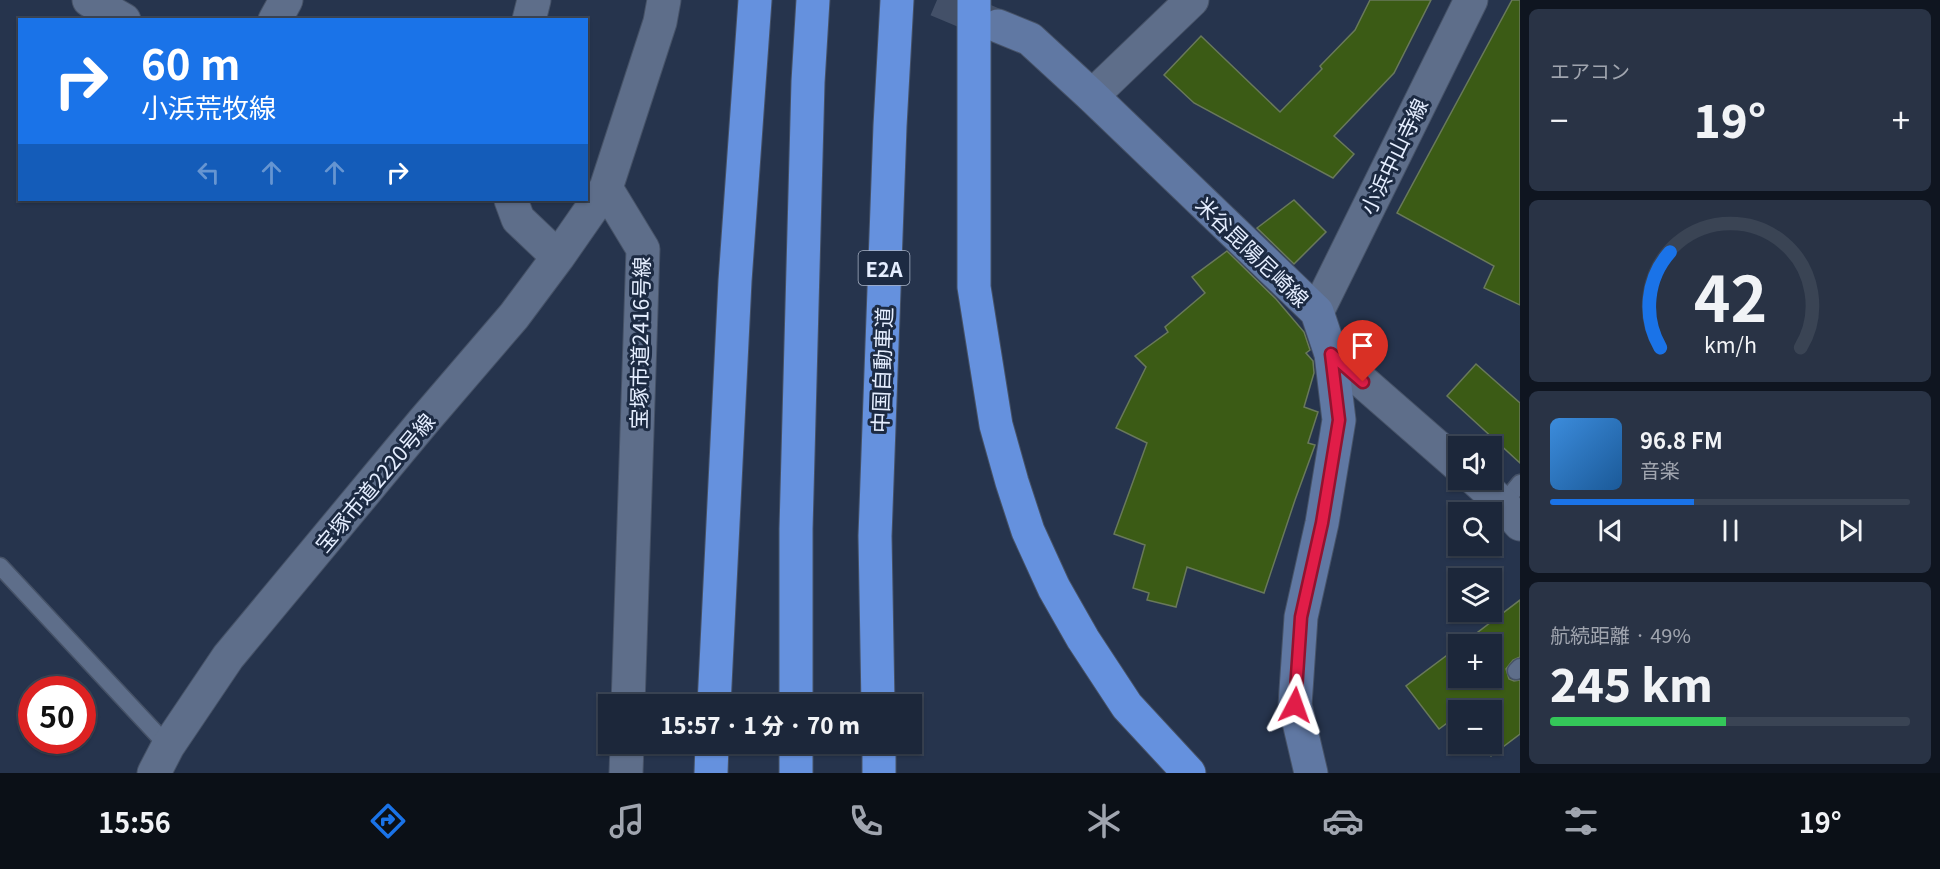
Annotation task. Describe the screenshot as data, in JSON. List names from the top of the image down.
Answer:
{
  "streets": {
    "highway": ["E2A", "中国自動車道"],
    "main road": ["米谷昆陽尼崎線"],
    "street": ["小浜中山寺線", "宝塚市道2416号線", "宝塚市道2220号線"]
  },
  "crossings": [
    ["小浜中山寺線", "米谷昆陽尼崎線"],
    ["宝塚市道2416号線", "宝塚市道2220号線"]
  ],
  "page": {
    "tile": [
      "エアコン",
      ["航続距離 · 49%", "245 km"]
    ],
    "turn": ["60 m", "小浜荒牧線"],
    "heat": ["−", "19°", "+"],
    "song": ["96.8 FM", "音楽"],
    "map_buttons": ["+", "−"],
    "limit": "50",
    "trip": "15:57 · 1 分 · 70 m",
    "tabs": ["15:56", "19°"],
    "gauge": ["42", "km/h"]
  }
}
